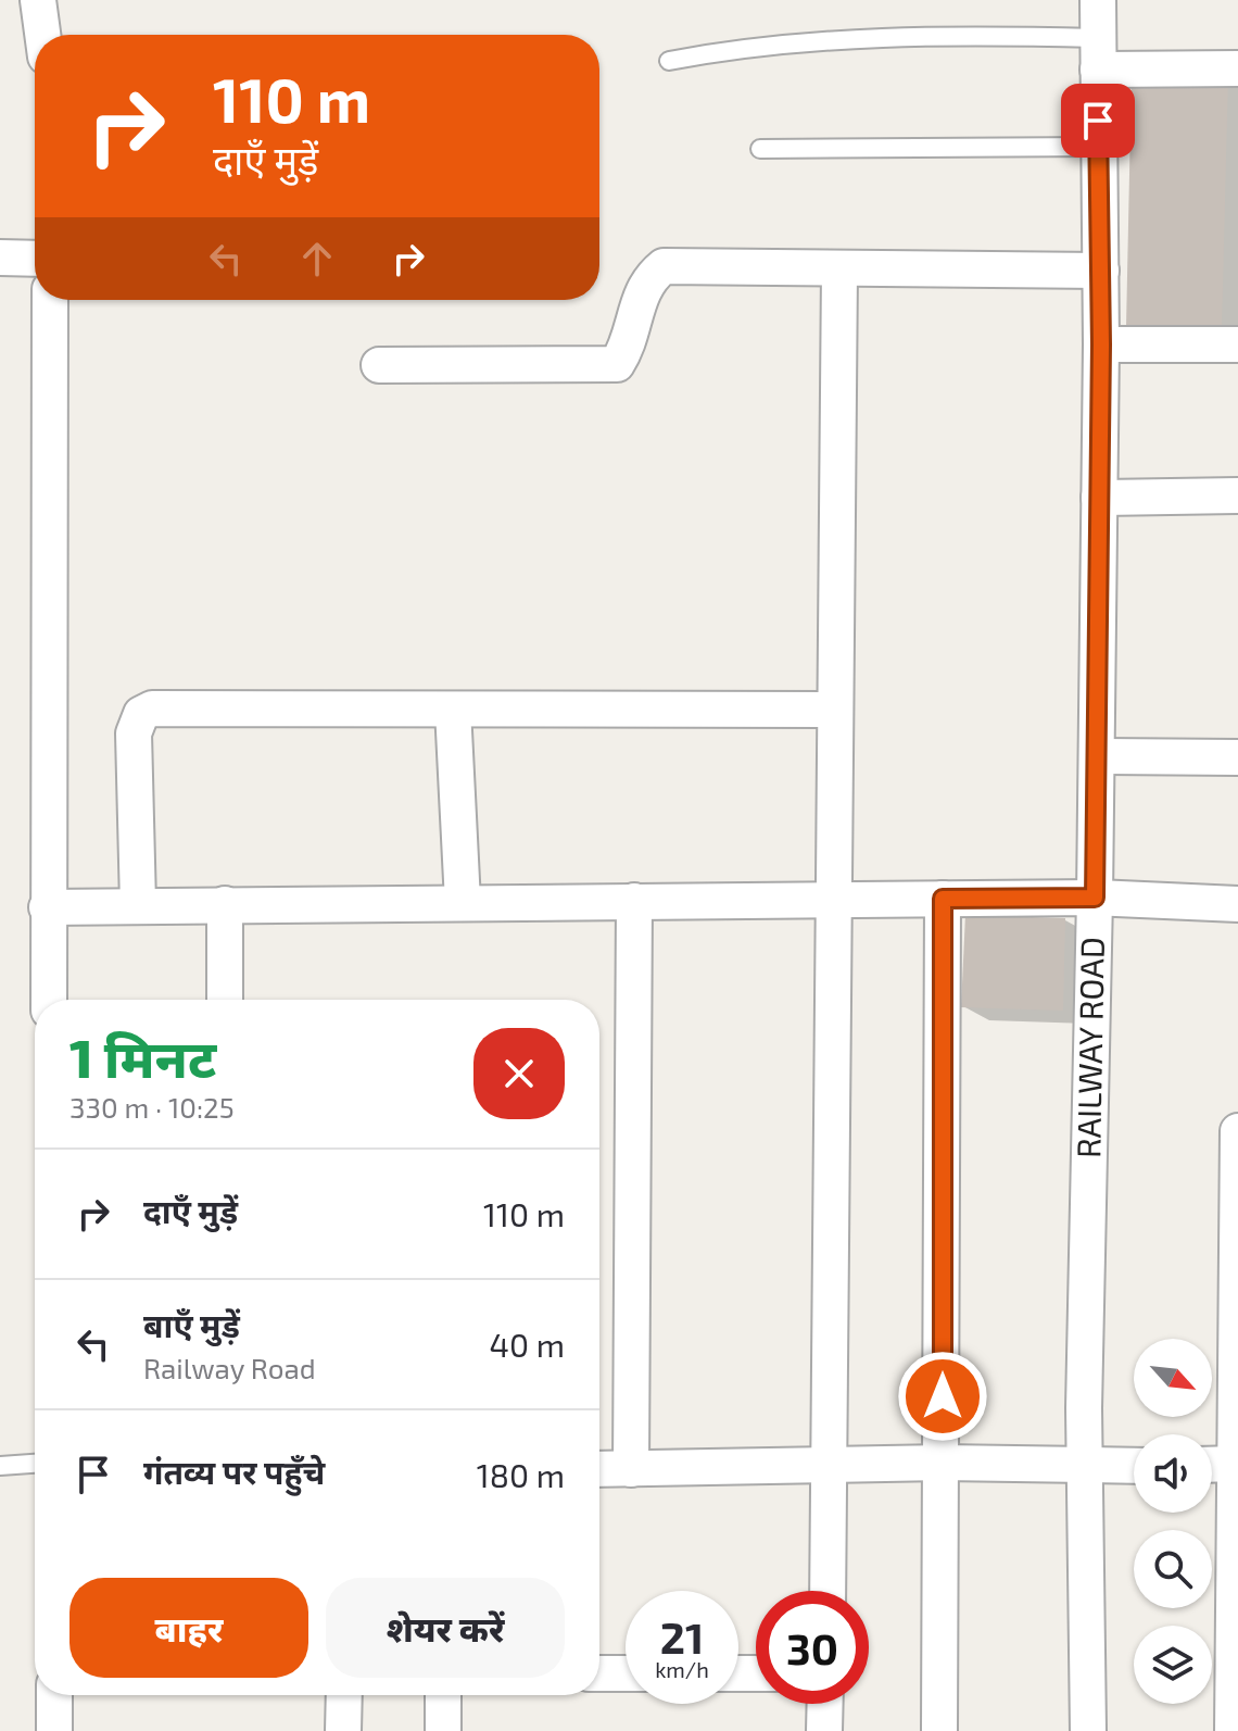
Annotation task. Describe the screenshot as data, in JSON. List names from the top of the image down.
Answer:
{
  "streets": {
    "street": ["RAILWAY ROAD"]
  },
  "north": "bottom right",
  "page": {
    "turn": ["110 m", "दाएँ मुड़ें"],
    "heading": ["1 मिनट", "330 m · 10:25"],
    "list": [
      {
        "name": "दाएँ मुड़ें",
        "value": "110 m"
      },
      {
        "name": "बाएँ मुड़ें",
        "note": "Railway Road",
        "value": "40 m"
      },
      {
        "name": "गंतव्य पर पहुँचे",
        "value": "180 m"
      }
    ],
    "buttons": ["बाहर", "शेयर करें"],
    "speed": "21 km/h",
    "limit": "30"
  }
}
